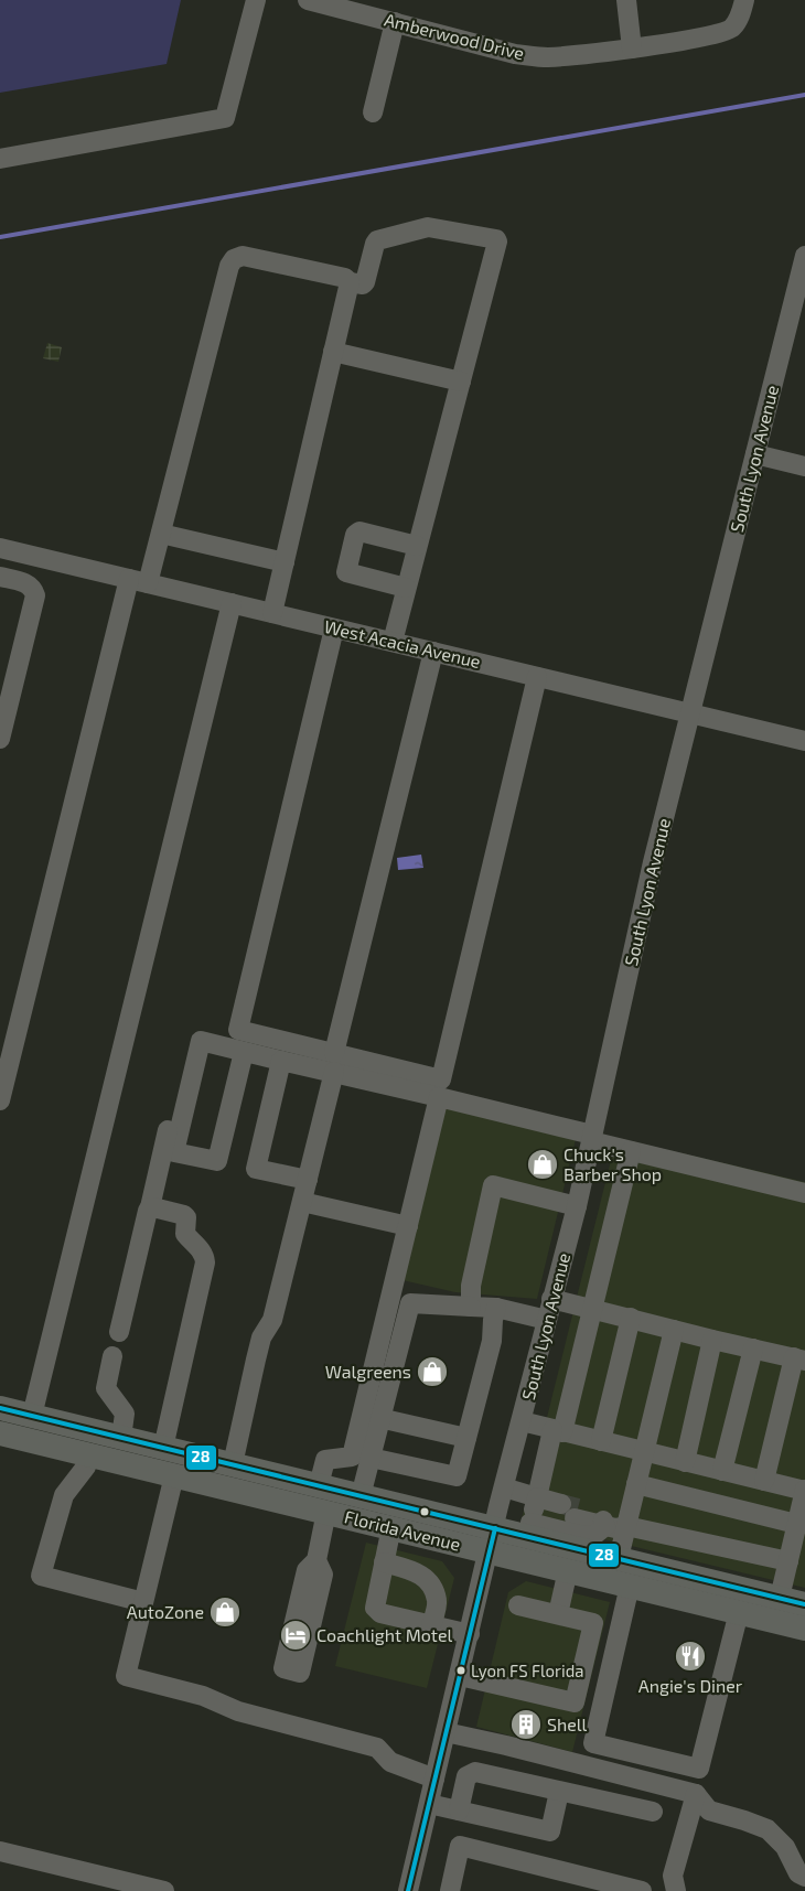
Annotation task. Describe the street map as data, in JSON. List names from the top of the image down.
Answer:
{
  "streets": {
    "main road": ["Florida Avenue"],
    "street": ["Amberwood Drive", "South Lyon Avenue", "West Acacia Avenue"]
  },
  "crossings": [
    ["South Lyon Avenue", "West Acacia Avenue"],
    ["South Lyon Avenue", "Florida Avenue"]
  ],
  "places": {
    "shop": ["Chuck's Barber Shop", "Walgreens", "AutoZone"],
    "hotel": ["Coachlight Motel"],
    "restaurant": ["Angie's Diner"],
    "other": ["Lyon FS Florida"],
    "building": ["Shell"]
  },
  "lines": ["transit line 28"]
}
